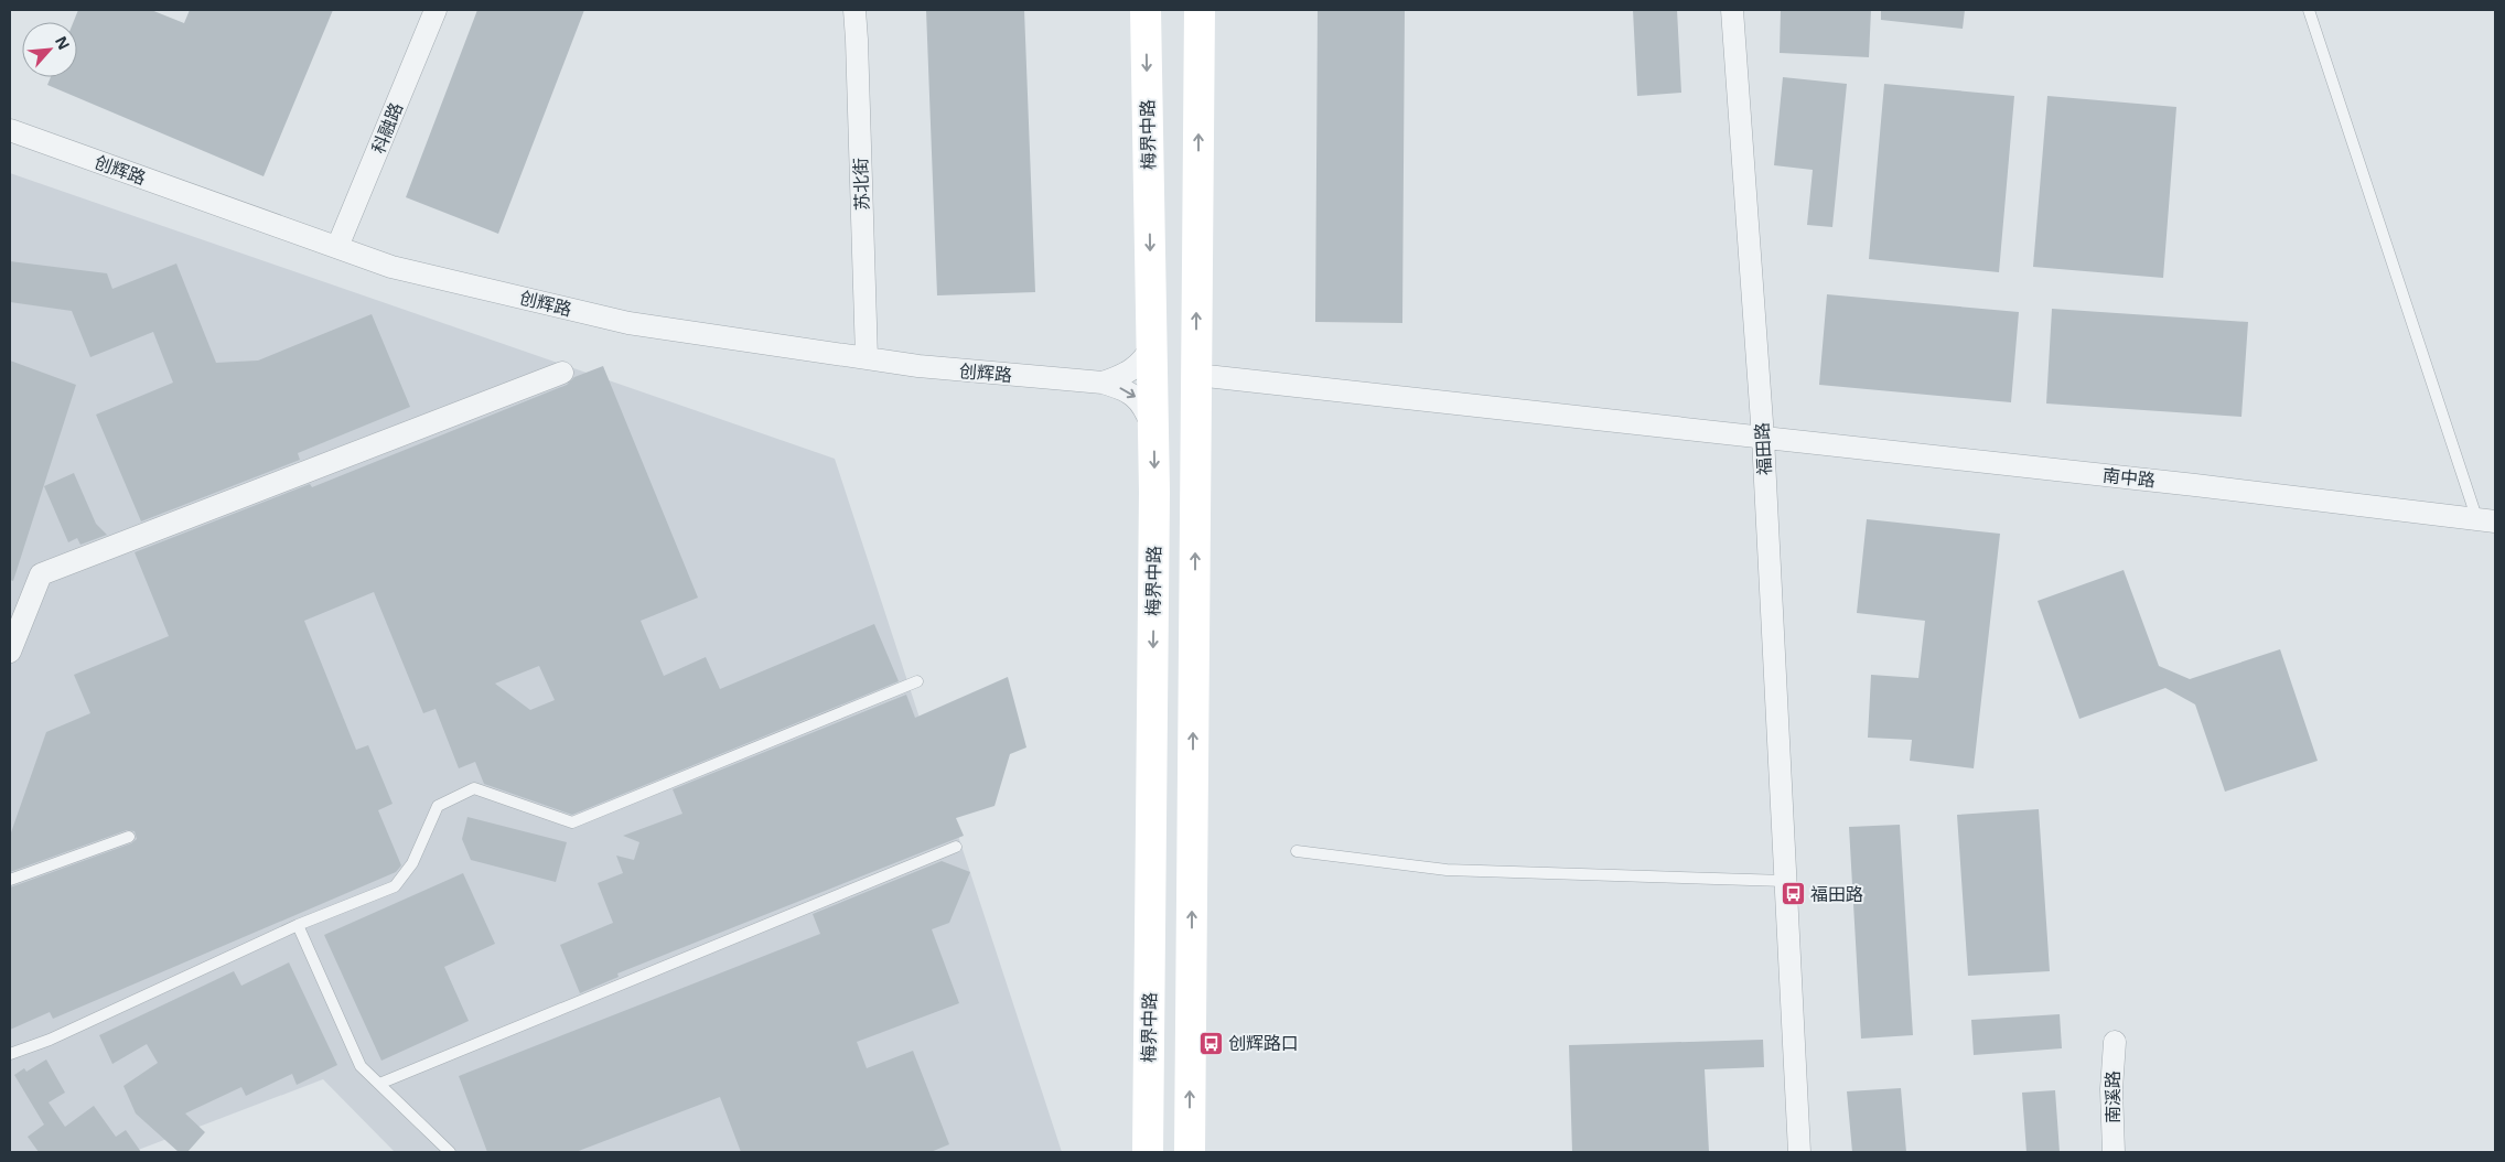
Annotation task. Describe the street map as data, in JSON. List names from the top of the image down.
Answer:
{
  "streets": {
    "main road": ["梅界中路"],
    "street": [
      "科融路",
      "创辉路",
      "苏北街",
      "福田路",
      "南中路",
      "南溪路"
    ]
  },
  "crossings": [
    ["科融路", "创辉路"],
    ["创辉路", "苏北街"],
    ["福田路", "南中路"]
  ],
  "places": {
    "bus stop": ["福田路", "创辉路口"]
  },
  "north": "top right"
}
